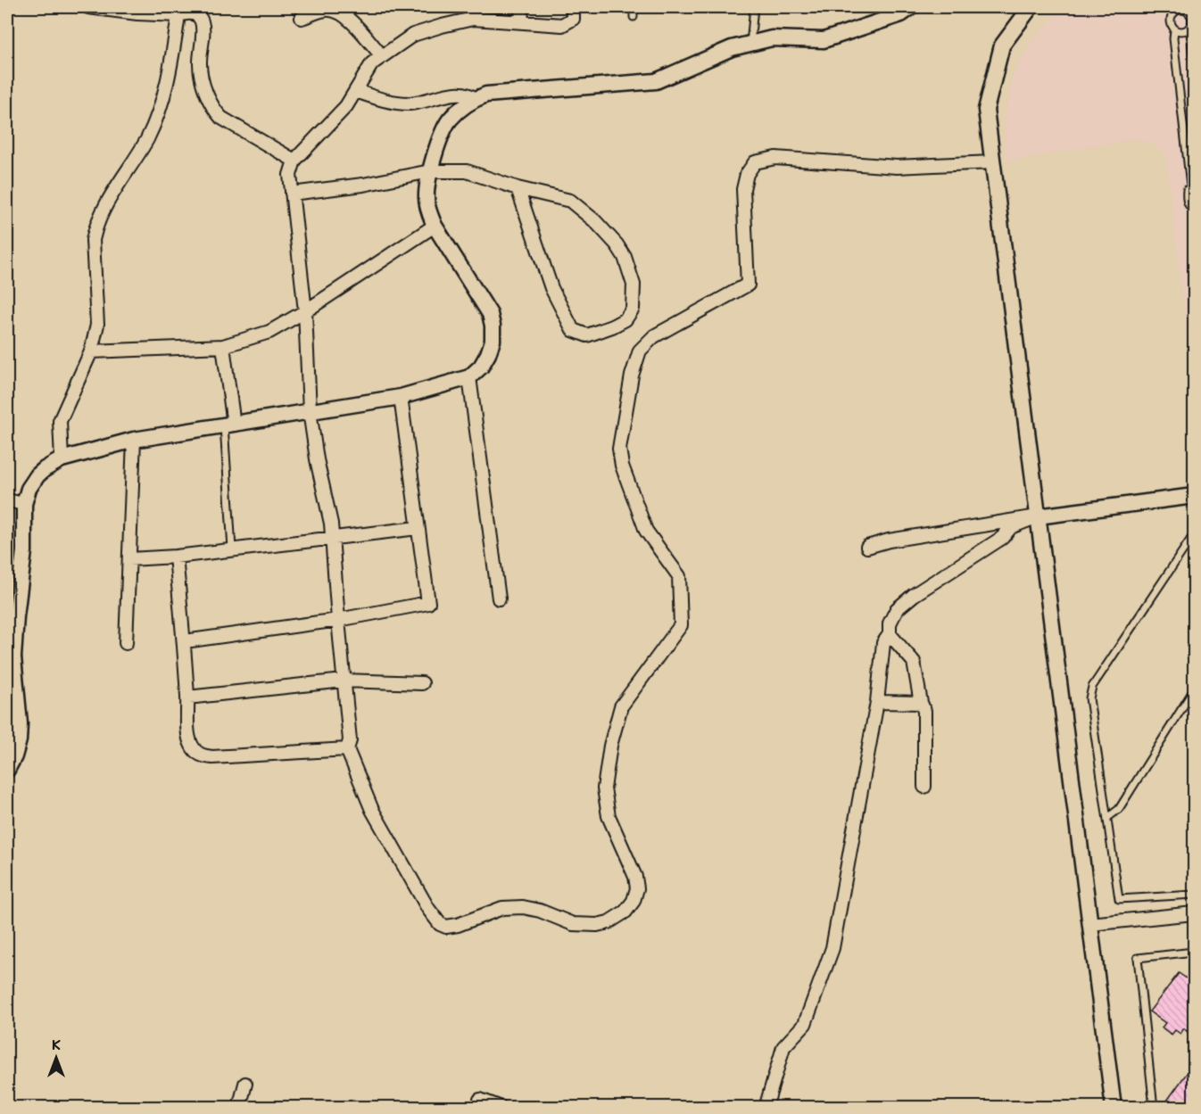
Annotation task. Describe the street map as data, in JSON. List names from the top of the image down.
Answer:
{
  "north": "top"
}
